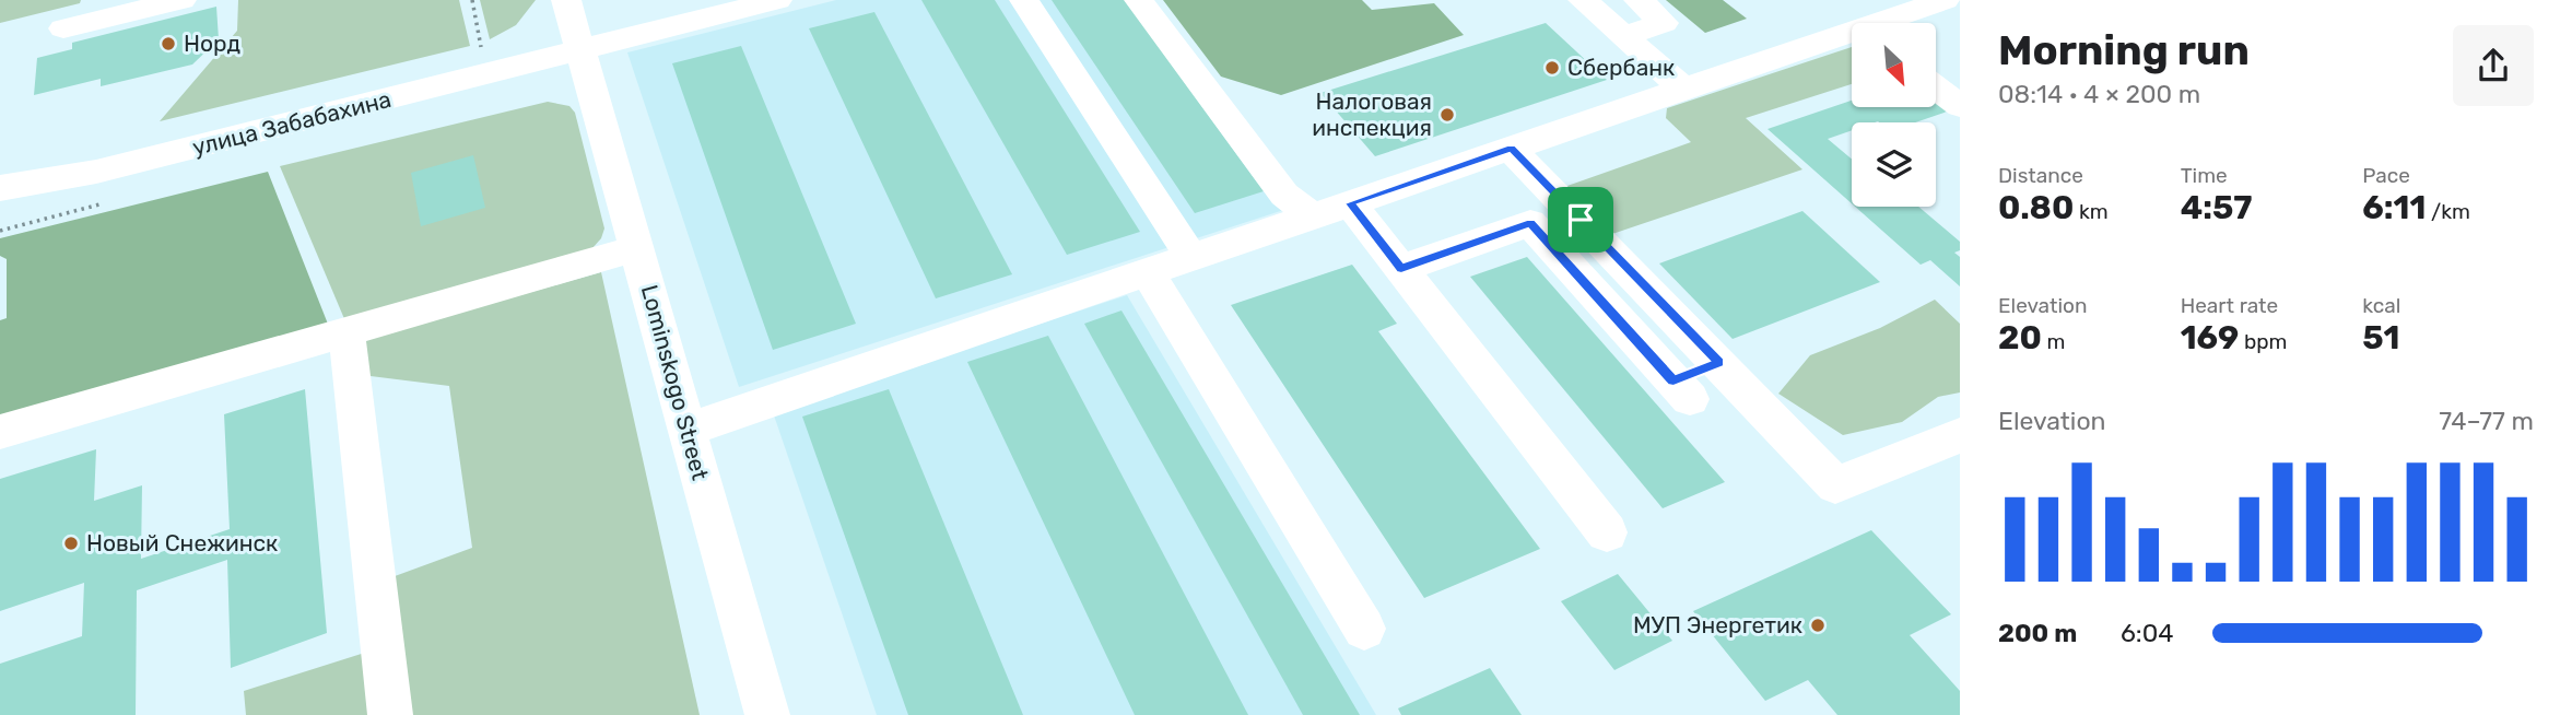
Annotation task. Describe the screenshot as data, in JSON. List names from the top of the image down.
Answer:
{
  "streets": {
    "street": ["улица Забабахина", "Lominskogo Street"]
  },
  "crossings": [
    ["улица Забабахина", "Lominskogo Street"]
  ],
  "places": [
    "Норд",
    "Сбербанк",
    "Налоговая инспекция",
    "Новый Снежинск",
    "МУП Энергетик"
  ],
  "north": "bottom right",
  "page": {
    "heading": ["Morning run", "08:14 · 4 × 200 m"],
    "stats": [
      ["Distance", "0.80 km"],
      ["Time", "4:57"],
      ["Pace", "6:11 /km"],
      ["Elevation", "20 m"],
      ["Heart rate", "169 bpm"],
      ["kcal", "51"]
    ],
    "chart": ["Elevation", "74–77 m"],
    "list": [
      {
        "name": "200 m",
        "note": "6:04"
      }
    ]
  }
}
